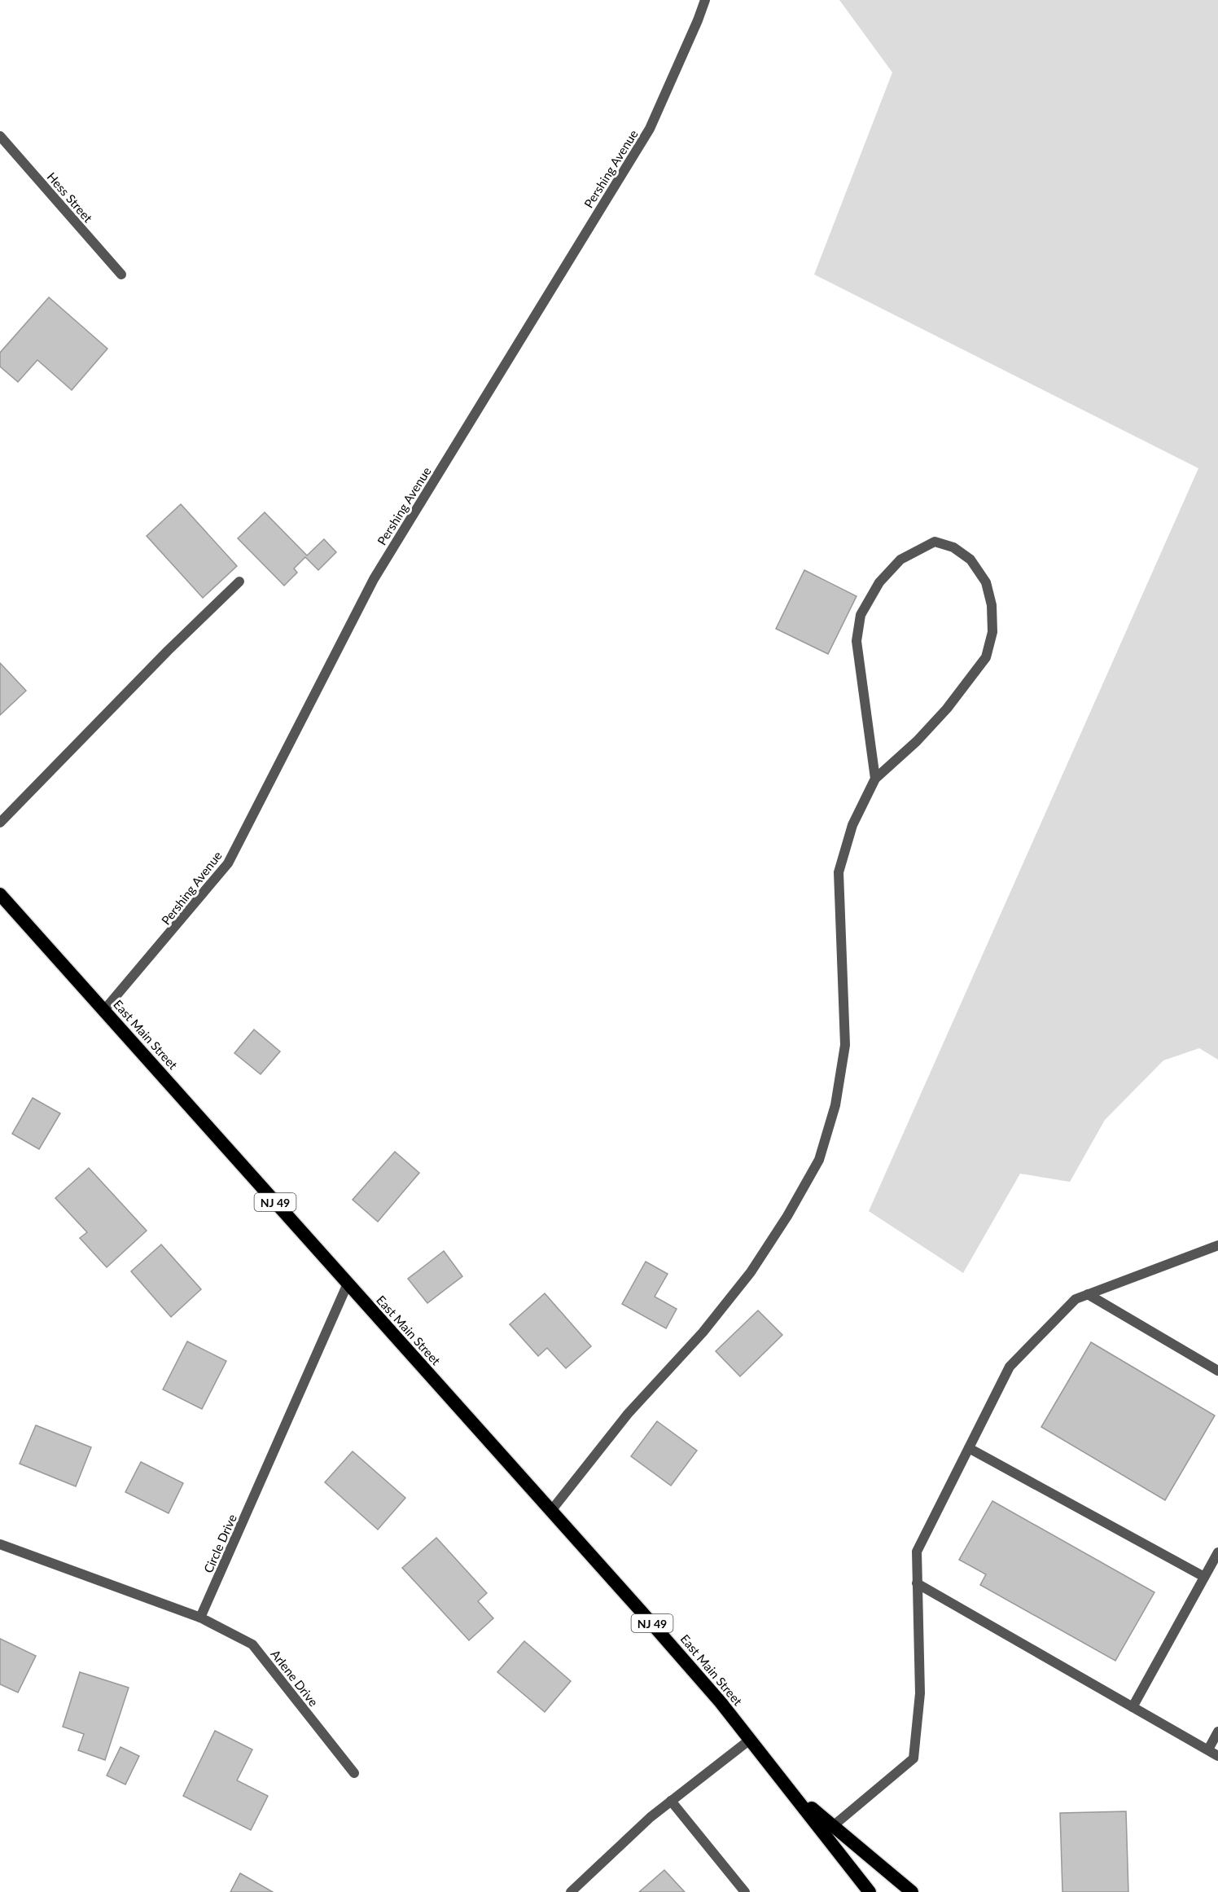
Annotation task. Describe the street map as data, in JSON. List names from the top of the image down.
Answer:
{
  "streets": {
    "highway": ["East Main Street", "NJ 49"],
    "street": [
      "Pershing Avenue",
      "Hess Street",
      "Circle Drive",
      "Arlene Drive"
    ]
  },
  "crossings": [
    ["Pershing Avenue", "East Main Street"],
    ["East Main Street", "Circle Drive"],
    ["Circle Drive", "Arlene Drive"]
  ]
}
